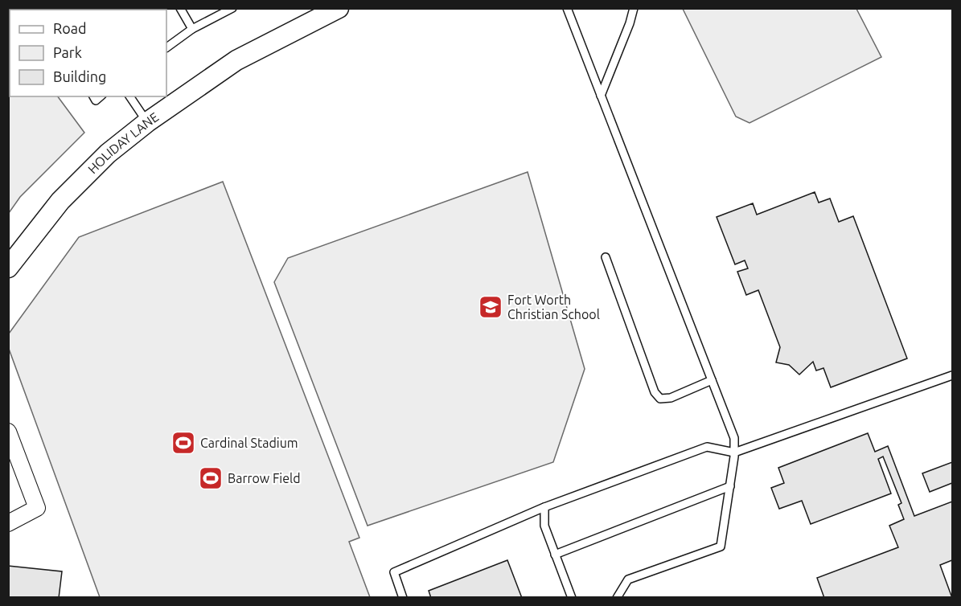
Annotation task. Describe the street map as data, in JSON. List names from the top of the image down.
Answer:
{
  "streets": {
    "street": ["HOLIDAY LANE"]
  },
  "places": {
    "school or university": ["Fort Worth Christian School"],
    "sports": ["Cardinal Stadium", "Barrow Field"]
  },
  "legend": ["Road", "Park", "Building"]
}
